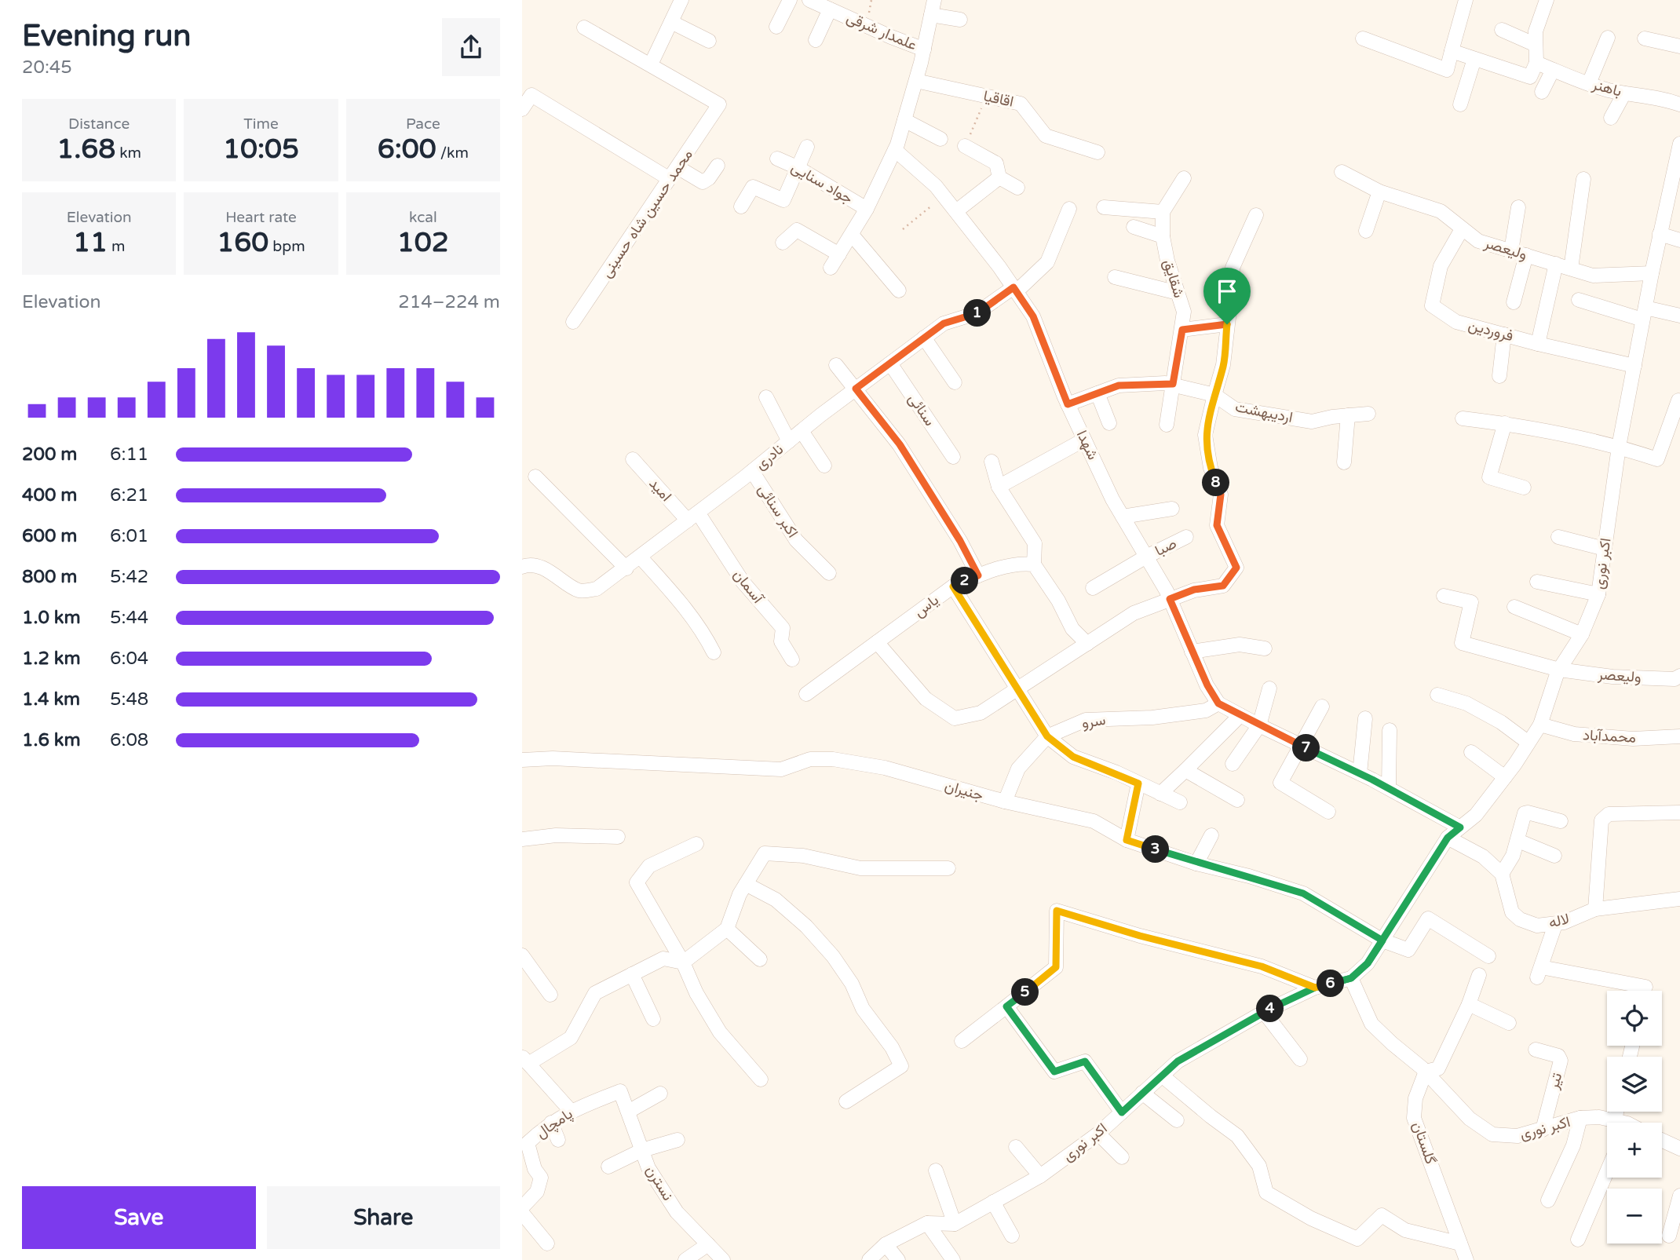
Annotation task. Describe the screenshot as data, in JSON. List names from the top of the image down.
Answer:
{
  "streets": {
    "street": [
      "علمدار شرقی",
      "باهنر",
      "اقاقیا",
      "جواد سنایی",
      "محمد حسین شاه حسینی",
      "ولیعصر",
      "شقایق",
      "فروردین",
      "سنائی",
      "اردیبهشت",
      "شهدا",
      "نادری",
      "امید",
      "اکبر سنائی",
      "صبا",
      "اکبر نوری",
      "آسمان",
      "یاس",
      "سرو",
      "محمدآباد",
      "جنیران",
      "لاله",
      "تیر",
      "پامچال",
      "گلستان",
      "نسترن"
    ]
  },
  "crossings": [
    ["ولیعصر", "فروردین"],
    ["ولیعصر", "اکبر نوری"],
    ["شقایق", "اردیبهشت"],
    ["فروردین", "اکبر نوری"],
    ["سنائی", "نادری"],
    ["اردیبهشت", "شهدا"],
    ["شهدا", "نادری"],
    ["شهدا", "صبا"],
    ["شهدا", "سرو"],
    ["نادری", "امید"],
    ["نادری", "اکبر سنائی"],
    ["نادری", "آسمان"],
    ["امید", "آسمان"],
    ["اکبر نوری", "محمدآباد"],
    ["اکبر نوری", "جنیران"],
    ["اکبر نوری", "تیر"],
    ["اکبر نوری", "گلستان"],
    ["سرو", "جنیران"],
    ["پامچال", "نسترن"]
  ],
  "page": {
    "heading": ["Evening run", "20:45"],
    "stats": [
      ["Distance", "1.68 km"],
      ["Time", "10:05"],
      ["Pace", "6:00 /km"],
      ["Elevation", "11 m"],
      ["Heart rate", "160 bpm"],
      ["kcal", "102"]
    ],
    "chart": ["Elevation", "214–224 m"],
    "pins": [
      "1",
      "8",
      "2",
      "7",
      "3",
      "6",
      "5",
      "4"
    ],
    "list": [
      {
        "name": "200 m",
        "note": "6:11"
      },
      {
        "name": "400 m",
        "note": "6:21"
      },
      {
        "name": "600 m",
        "note": "6:01"
      },
      {
        "name": "800 m",
        "note": "5:42"
      },
      {
        "name": "1.0 km",
        "note": "5:44"
      },
      {
        "name": "1.2 km",
        "note": "6:04"
      },
      {
        "name": "1.4 km",
        "note": "5:48"
      },
      {
        "name": "1.6 km",
        "note": "6:08"
      }
    ],
    "map_buttons": ["+", "−"],
    "buttons": ["Save", "Share"]
  }
}
